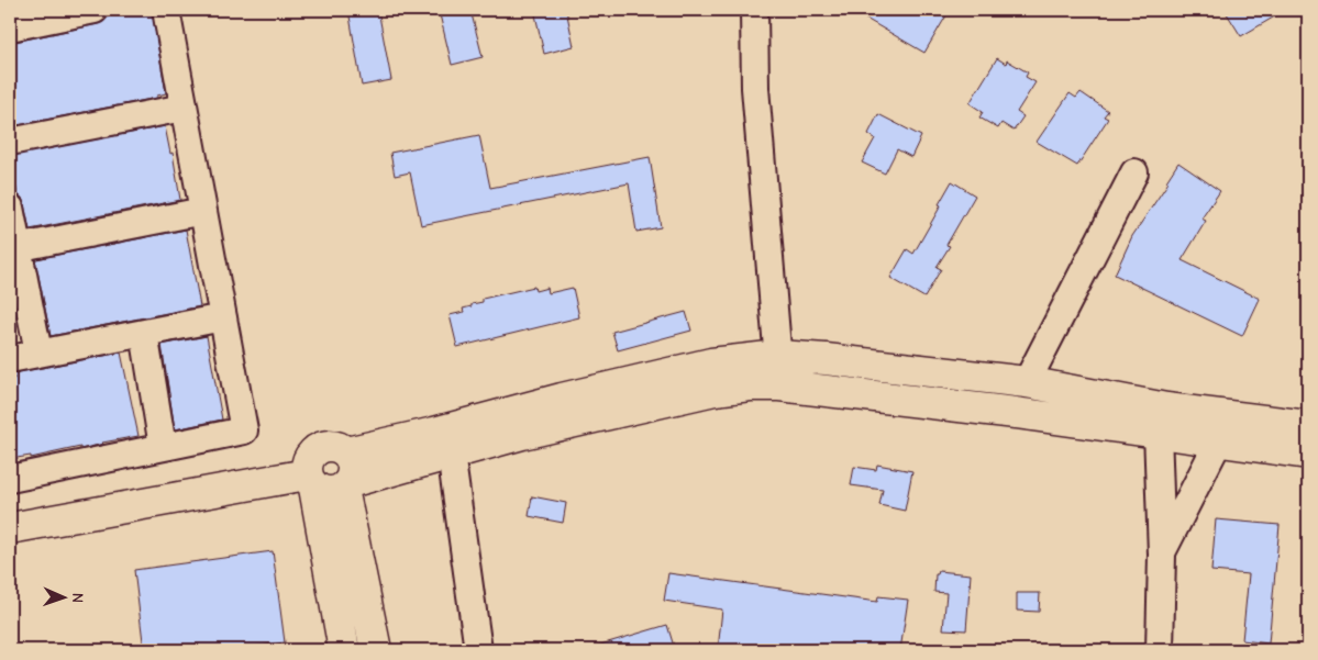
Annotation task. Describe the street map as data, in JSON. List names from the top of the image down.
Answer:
{
  "north": "right"
}
